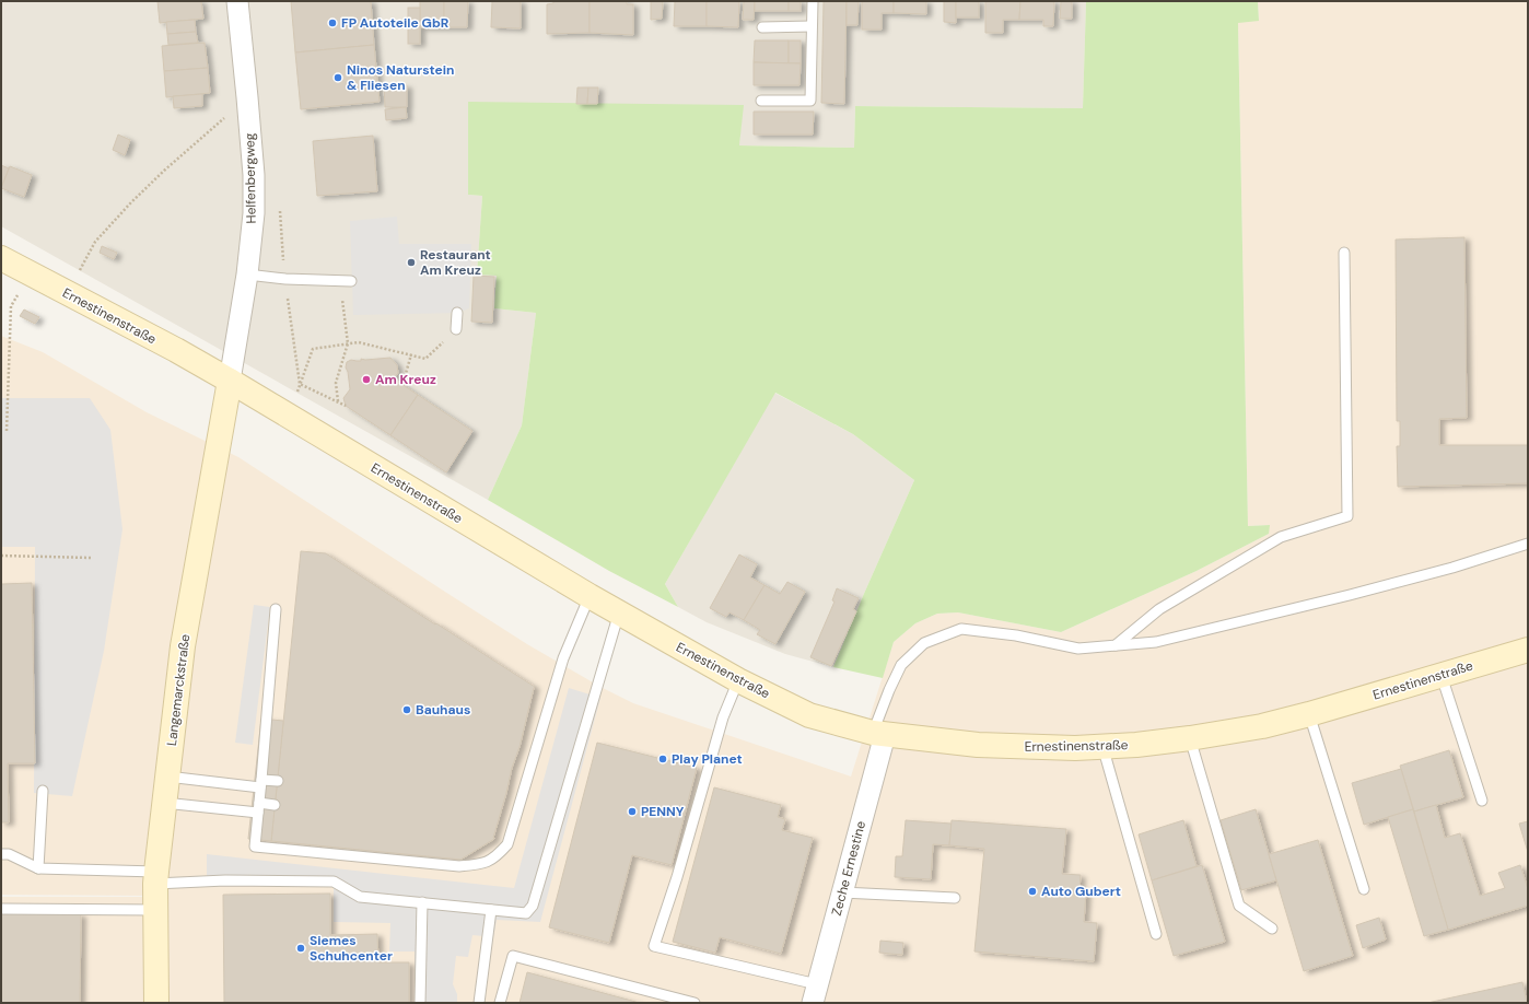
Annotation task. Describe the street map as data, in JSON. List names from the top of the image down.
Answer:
{
  "streets": {
    "main road": ["Ernestinenstraße", "Langemarckstraße"],
    "street": ["Helfenbergweg", "Zeche Ernestine"]
  },
  "crossings": [
    ["Helfenbergweg", "Ernestinenstraße"],
    ["Helfenbergweg", "Langemarckstraße"],
    ["Ernestinenstraße", "Langemarckstraße"],
    ["Ernestinenstraße", "Zeche Ernestine"]
  ],
  "places": [
    "FP Autoteile GbR",
    "Ninos Naturstein & Fliesen",
    "Restaurant Am Kreuz",
    "Am Kreuz",
    "Bauhaus",
    "Play Planet",
    "PENNY",
    "Auto Gubert",
    "Siemes Schuhcenter"
  ]
}
